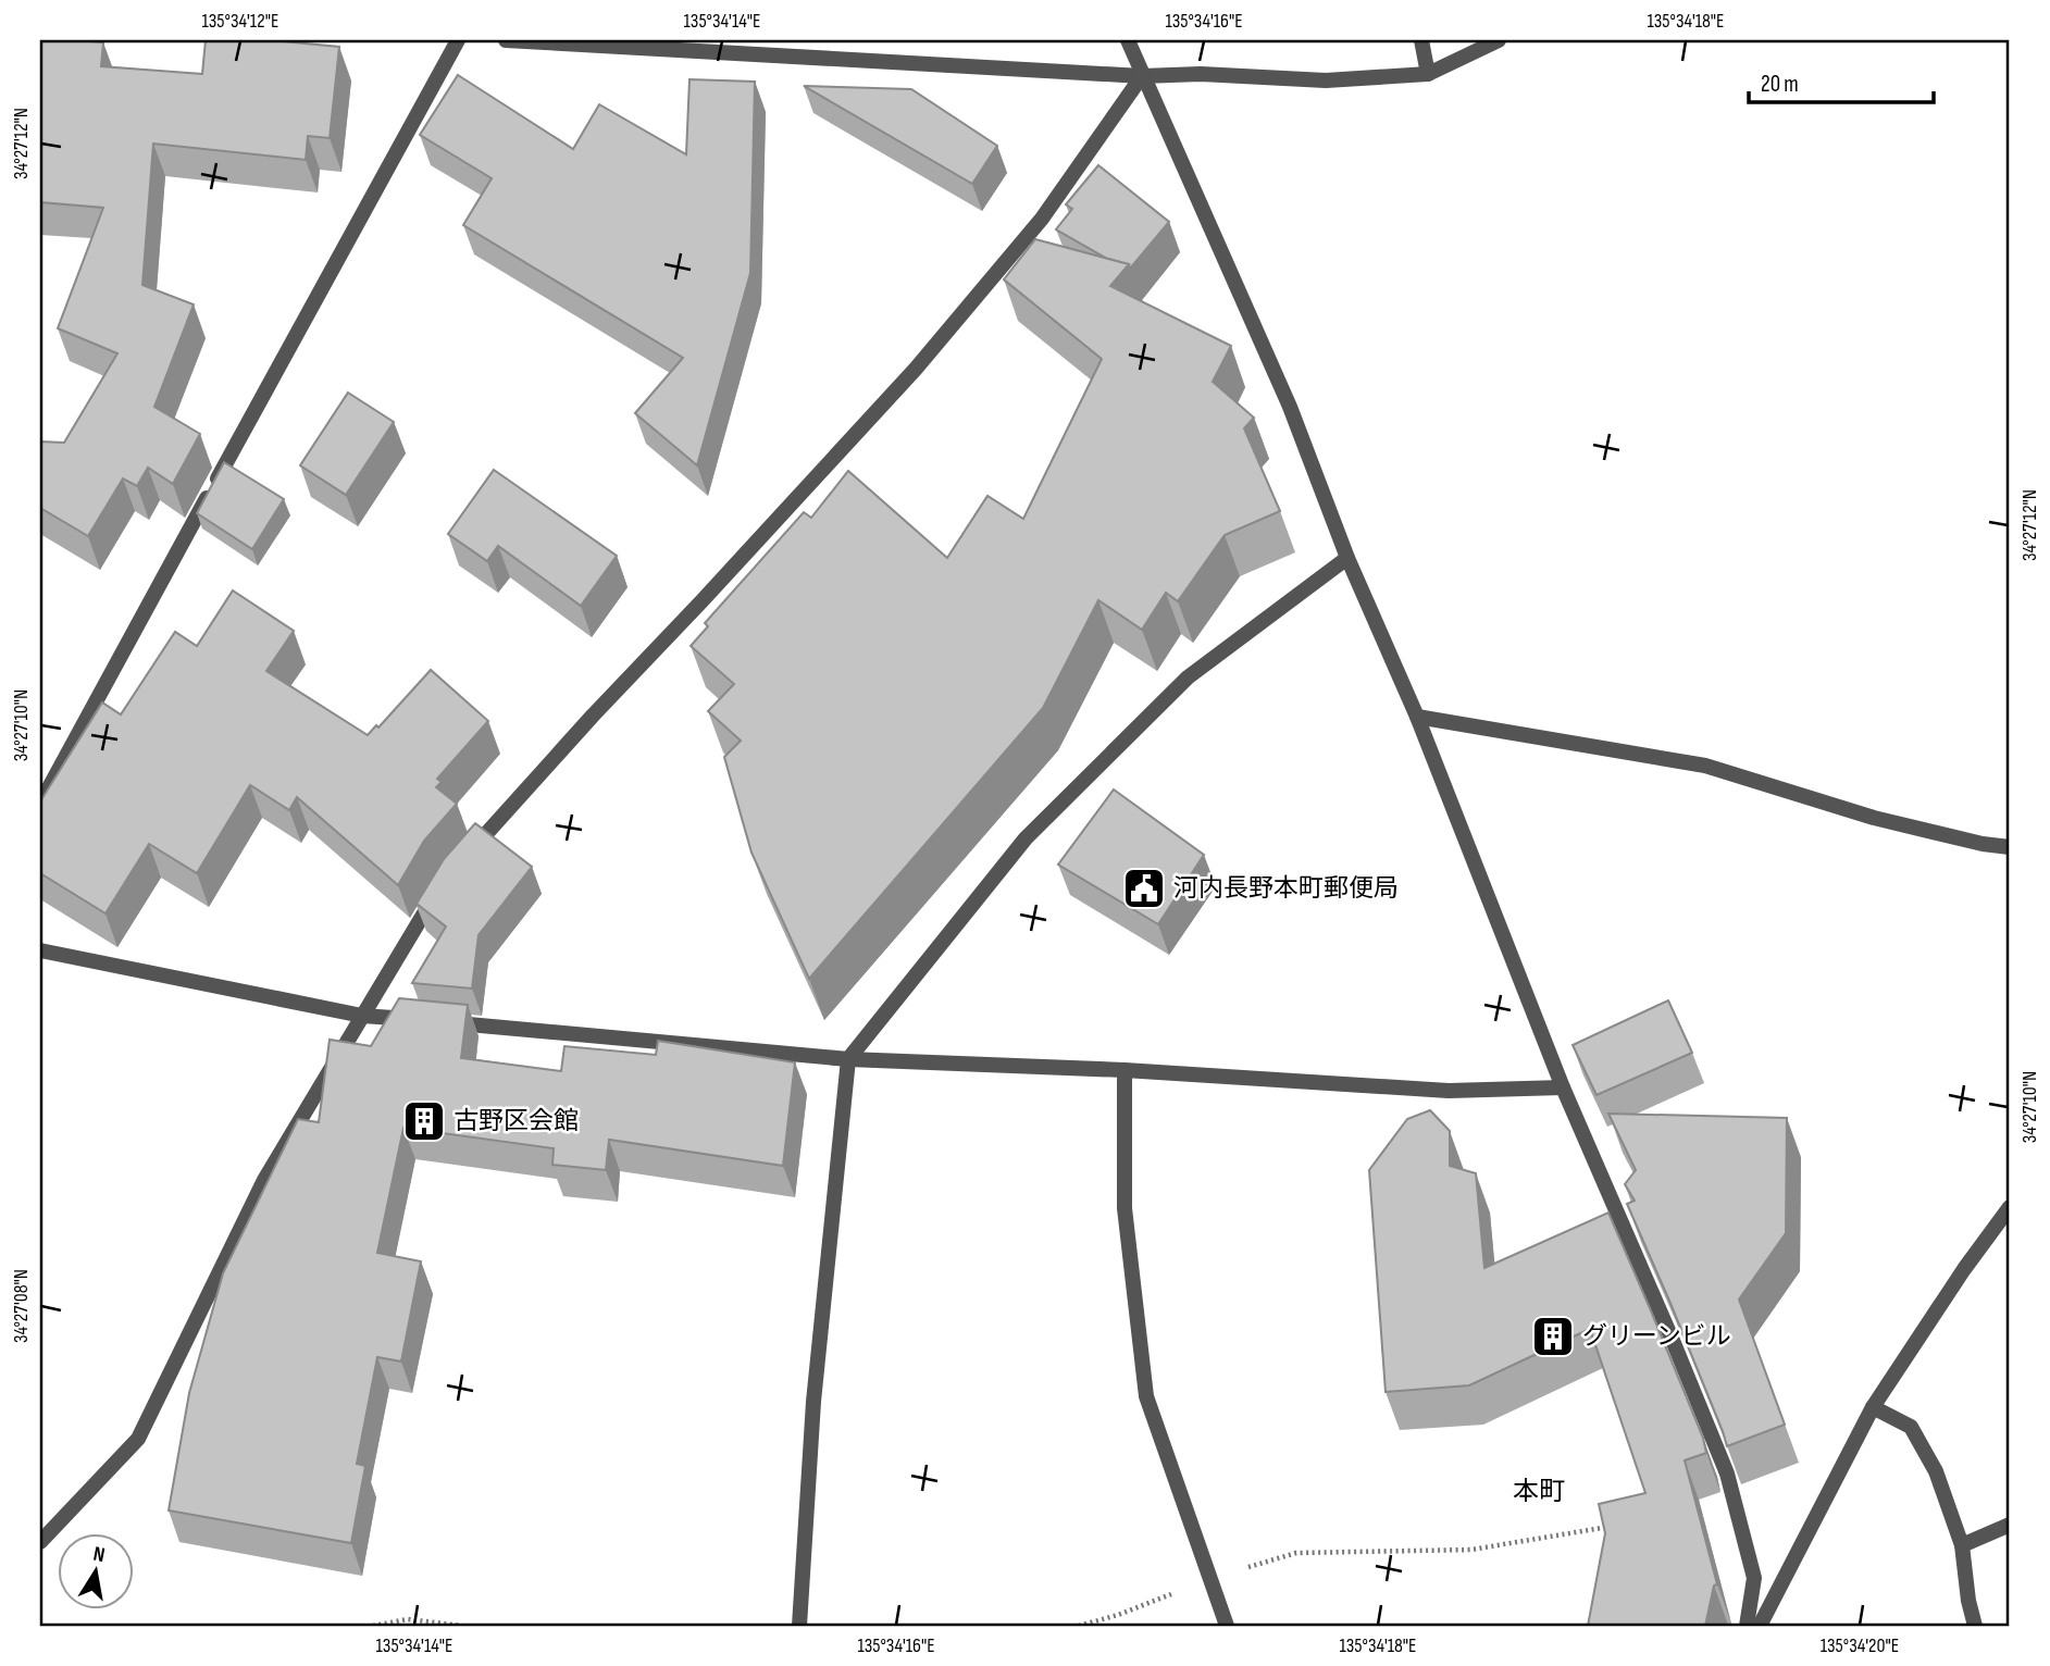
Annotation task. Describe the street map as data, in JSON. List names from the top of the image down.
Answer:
{
  "districts": ["本町"],
  "places": {
    "public building": ["河内長野本町郵便局"],
    "building": ["古野区会館", "グリーンビル"]
  },
  "scale_bar": "20 m",
  "north": "top",
  "coordinates": [
    "135°34'12\"E",
    "135°34'14\"E",
    "135°34'16\"E",
    "135°34'18\"E",
    "34°27'12\"N",
    "34°27'10\"N",
    "34°27'08\"N",
    "135°34'20\"E"
  ]
}
